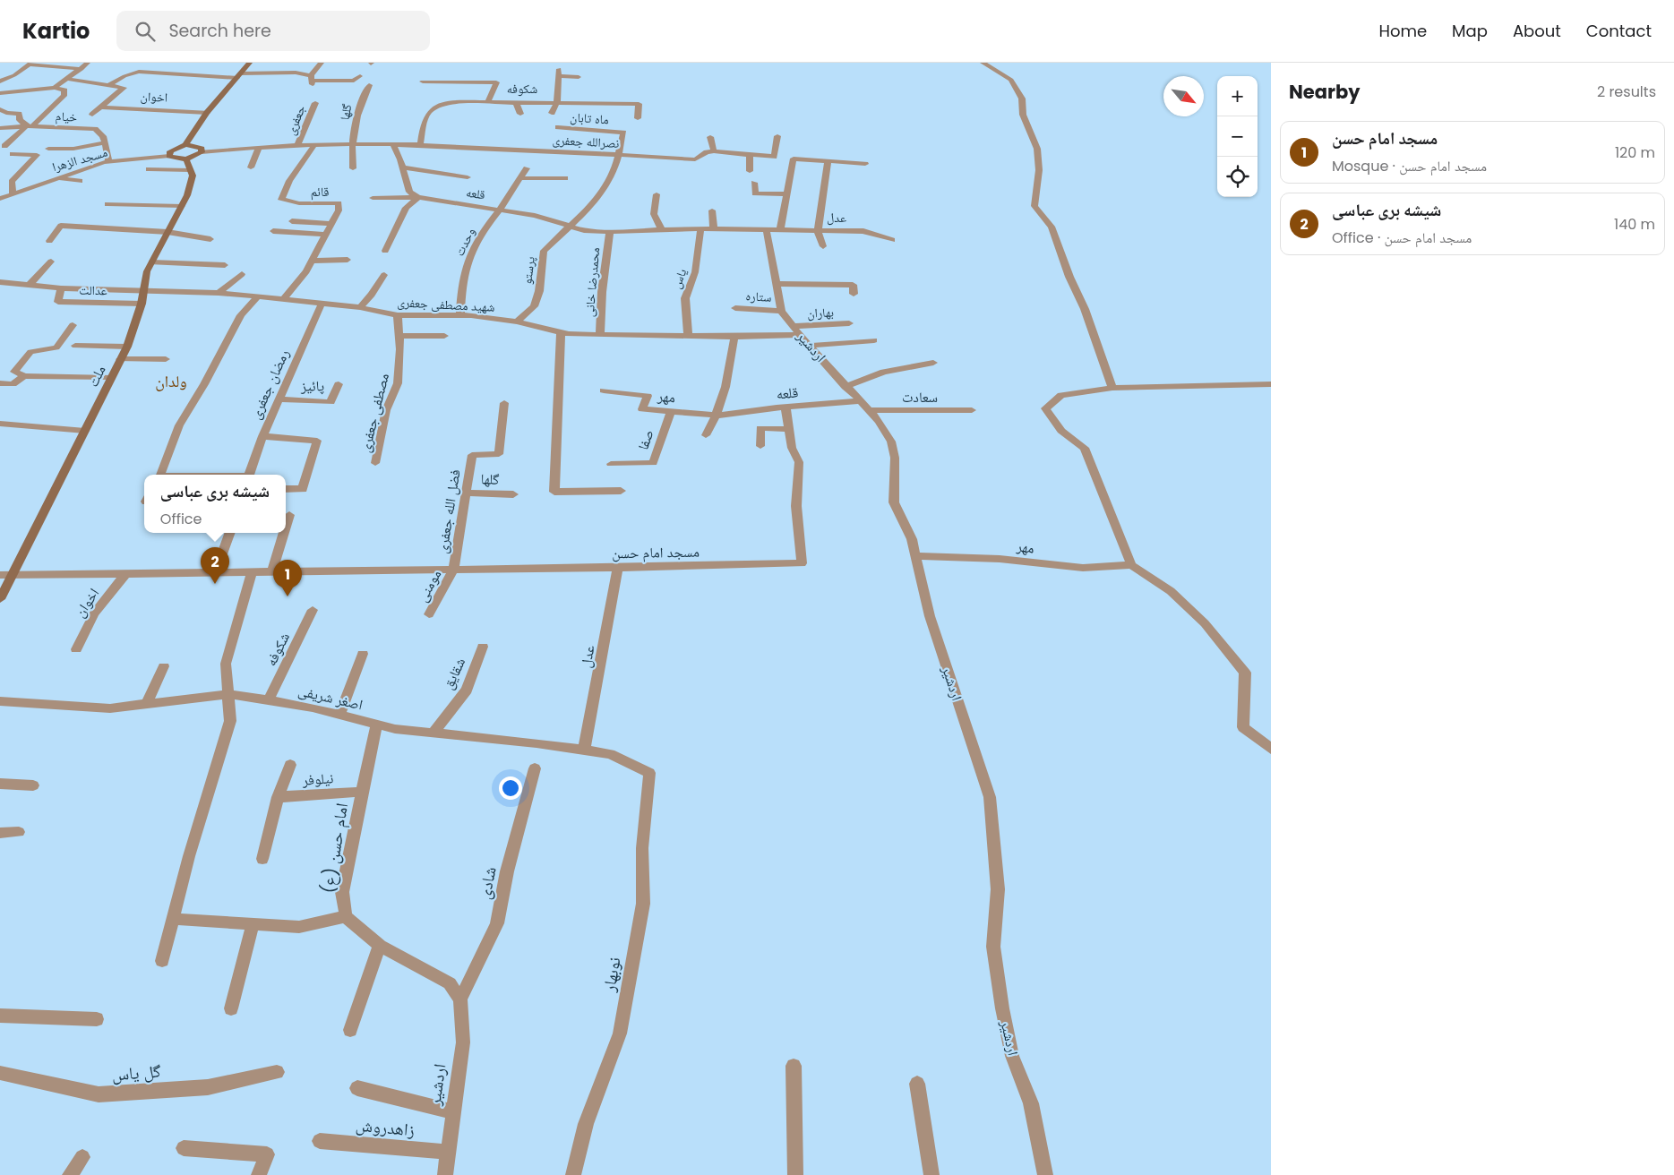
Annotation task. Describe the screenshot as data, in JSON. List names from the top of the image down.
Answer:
{
  "streets": {
    "street": [
      "شکوفه",
      "اخوان",
      "گلها",
      "خیام",
      "ماه تابان",
      "جعفری",
      "نصرالله جعفری",
      "مسجد الزهرا",
      "قائم",
      "قلعه",
      "عدل",
      "وحدت",
      "پرستو",
      "یاس",
      "محمدرضا خانی",
      "عدالت",
      "ستاره",
      "شهید مصطفی جعفری",
      "بهاران",
      "اردشیر",
      "ملت",
      "رمضان جعفری",
      "پائیز",
      "مهر",
      "سعادت",
      "مصطفی جعفری",
      "صفا",
      "فضل الله جعفری",
      "مسجد امام حسن",
      "مومنی",
      "شقایق",
      "اصغر شریفی",
      "نیلوفر",
      "امام حسن (ع)",
      "شادی",
      "نوبهار",
      "گل یاس",
      "زاهدروش"
    ]
  },
  "crossings": [
    ["شکوفه", "نصرالله جعفری"],
    ["شکوفه", "اصغر شریفی"],
    ["اخوان", "مسجد امام حسن"],
    ["گلها", "فضل الله جعفری"],
    ["ماه تابان", "نصرالله جعفری"],
    ["ماه تابان", "پرستو"],
    ["نصرالله جعفری", "پرستو"],
    ["قائم", "شهید مصطفی جعفری"],
    ["قلعه", "عدل"],
    ["قلعه", "وحدت"],
    ["قلعه", "پرستو"],
    ["قلعه", "یاس"],
    ["قلعه", "محمدرضا خانی"],
    ["قلعه", "اردشیر"],
    ["قلعه", "مهر"],
    ["عدل", "مسجد امام حسن"],
    ["عدل", "اصغر شریفی"],
    ["وحدت", "شهید مصطفی جعفری"],
    ["پرستو", "شهید مصطفی جعفری"],
    ["یاس", "شهید مصطفی جعفری"],
    ["محمدرضا خانی", "شهید مصطفی جعفری"],
    ["عدالت", "ملت"],
    ["ستاره", "اردشیر"],
    ["شهید مصطفی جعفری", "بهاران"],
    ["شهید مصطفی جعفری", "اردشیر"],
    ["شهید مصطفی جعفری", "ملت"],
    ["شهید مصطفی جعفری", "رمضان جعفری"],
    ["شهید مصطفی جعفری", "مصطفی جعفری"],
    ["بهاران", "اردشیر"],
    ["اردشیر", "مهر"],
    ["اردشیر", "سعادت"],
    ["اردشیر", "شادی"],
    ["اردشیر", "زاهدروش"],
    ["ملت", "مسجد امام حسن"],
    ["رمضان جعفری", "پائیز"],
    ["مهر", "صفا"],
    ["فضل الله جعفری", "مسجد امام حسن"],
    ["فضل الله جعفری", "مومنی"],
    ["مسجد امام حسن", "مومنی"],
    ["شقایق", "اصغر شریفی"],
    ["اصغر شریفی", "امام حسن (ع)"],
    ["اصغر شریفی", "نوبهار"],
    ["نیلوفر", "امام حسن (ع)"]
  ],
  "districts": ["ولدان"],
  "north": "bottom right",
  "page": {
    "header": "Kartio",
    "search": "Search here",
    "nav": [
      "Home",
      "Map",
      "About",
      "Contact"
    ],
    "heading": ["Nearby", "2 results"],
    "map_buttons": ["+", "−"],
    "list": [
      {
        "mark": "1",
        "name": "مسجد امام حسن",
        "note": "Mosque · مسجد امام حسن",
        "value": "120 m"
      },
      {
        "mark": "2",
        "name": "شیشه بری عباسی",
        "note": "Office · مسجد امام حسن",
        "value": "140 m"
      }
    ],
    "popup": ["شیشه بری عباسی", "Office"],
    "pins": ["2", "1"]
  }
}
